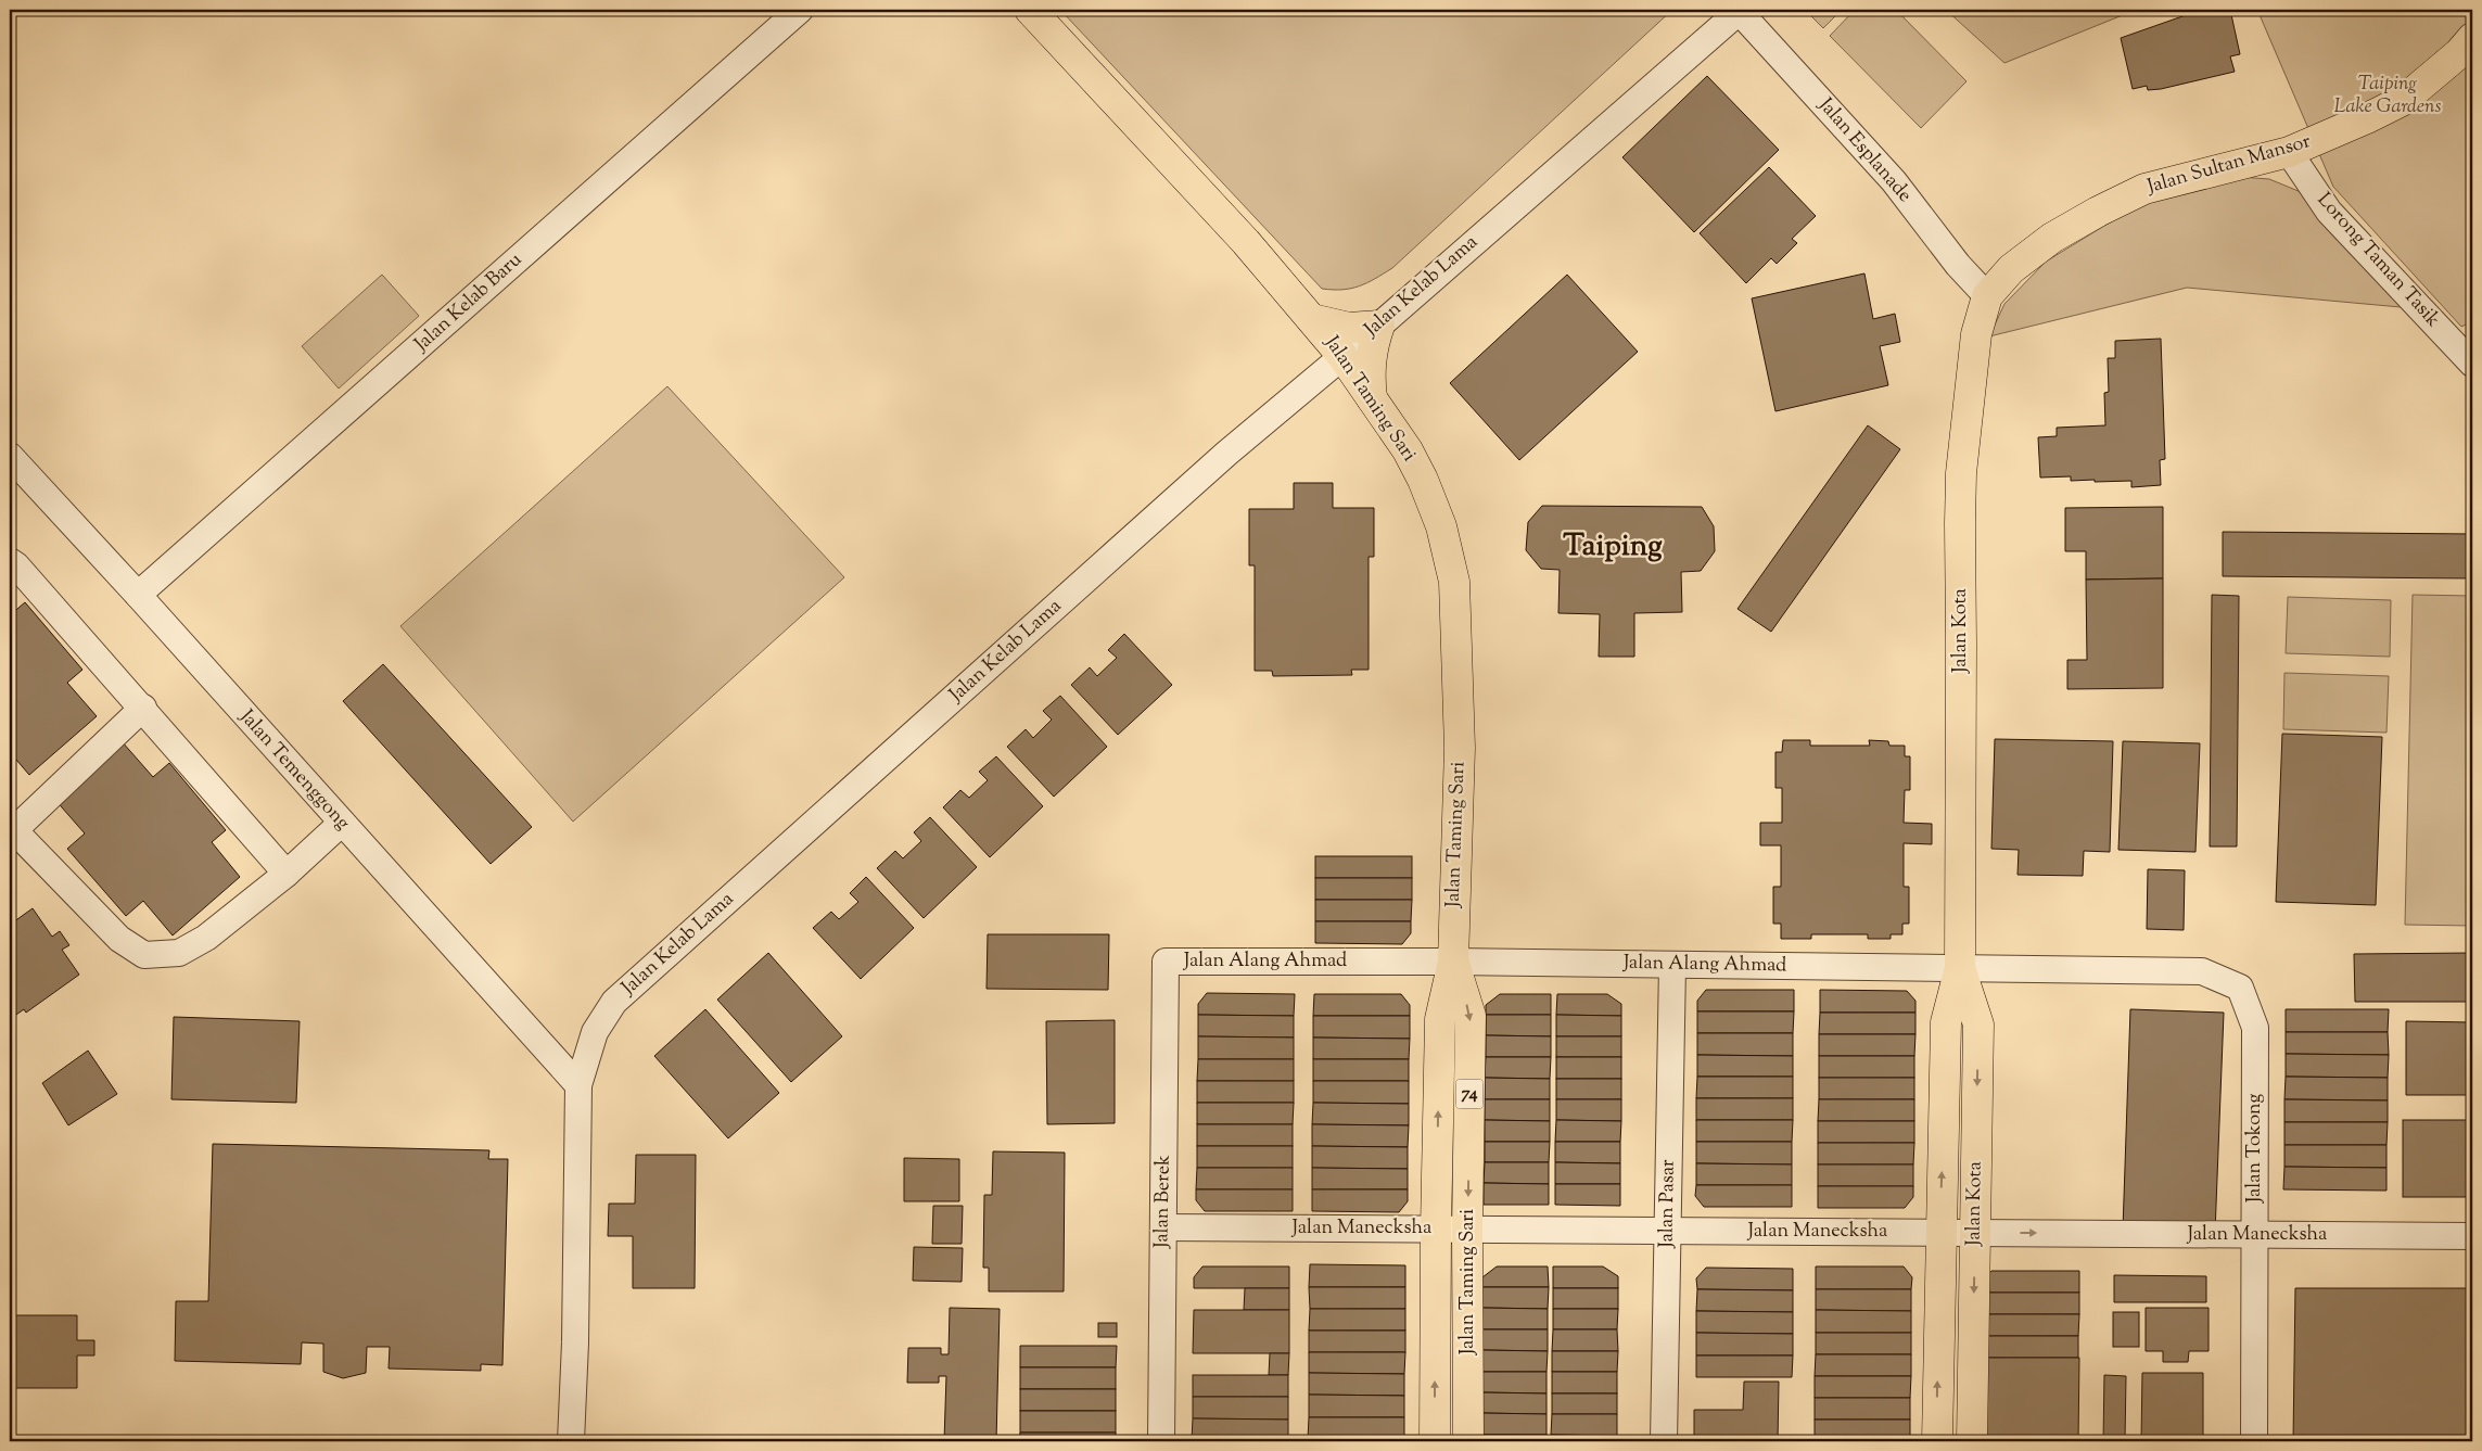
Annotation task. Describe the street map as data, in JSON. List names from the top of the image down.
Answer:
{
  "streets": {
    "main road": [
      "Jalan Sultan Mansor",
      "Jalan Taming Sari",
      "Jalan Kota",
      "74"
    ],
    "street": [
      "Jalan Esplanade",
      "Lorong Taman Tasik",
      "Jalan Kelab Lama",
      "Jalan Kelab Baru",
      "Jalan Temenggong",
      "Jalan Alang Ahmad",
      "Jalan Tokong",
      "Jalan Berek",
      "Jalan Pasar",
      "Jalan Manecksha"
    ]
  },
  "crossings": [
    ["Jalan Esplanade", "Jalan Sultan Mansor"],
    ["Jalan Esplanade", "Jalan Kelab Lama"],
    ["Jalan Esplanade", "Jalan Kota"],
    ["Jalan Sultan Mansor", "Lorong Taman Tasik"],
    ["Jalan Sultan Mansor", "Jalan Kota"],
    ["Jalan Kelab Lama", "Jalan Taming Sari"],
    ["Jalan Kelab Lama", "Jalan Temenggong"],
    ["Jalan Kelab Baru", "Jalan Temenggong"],
    ["Jalan Taming Sari", "Jalan Alang Ahmad"],
    ["Jalan Taming Sari", "Jalan Manecksha"],
    ["Jalan Kota", "Jalan Alang Ahmad"],
    ["Jalan Kota", "Jalan Manecksha"],
    ["Jalan Alang Ahmad", "Jalan Tokong"],
    ["Jalan Alang Ahmad", "Jalan Berek"],
    ["Jalan Alang Ahmad", "Jalan Pasar"],
    ["Jalan Tokong", "Jalan Manecksha"],
    ["Jalan Berek", "Jalan Manecksha"],
    ["Jalan Pasar", "Jalan Manecksha"]
  ],
  "districts": ["Taiping"],
  "parks": ["Taiping Lake Gardens"]
}
